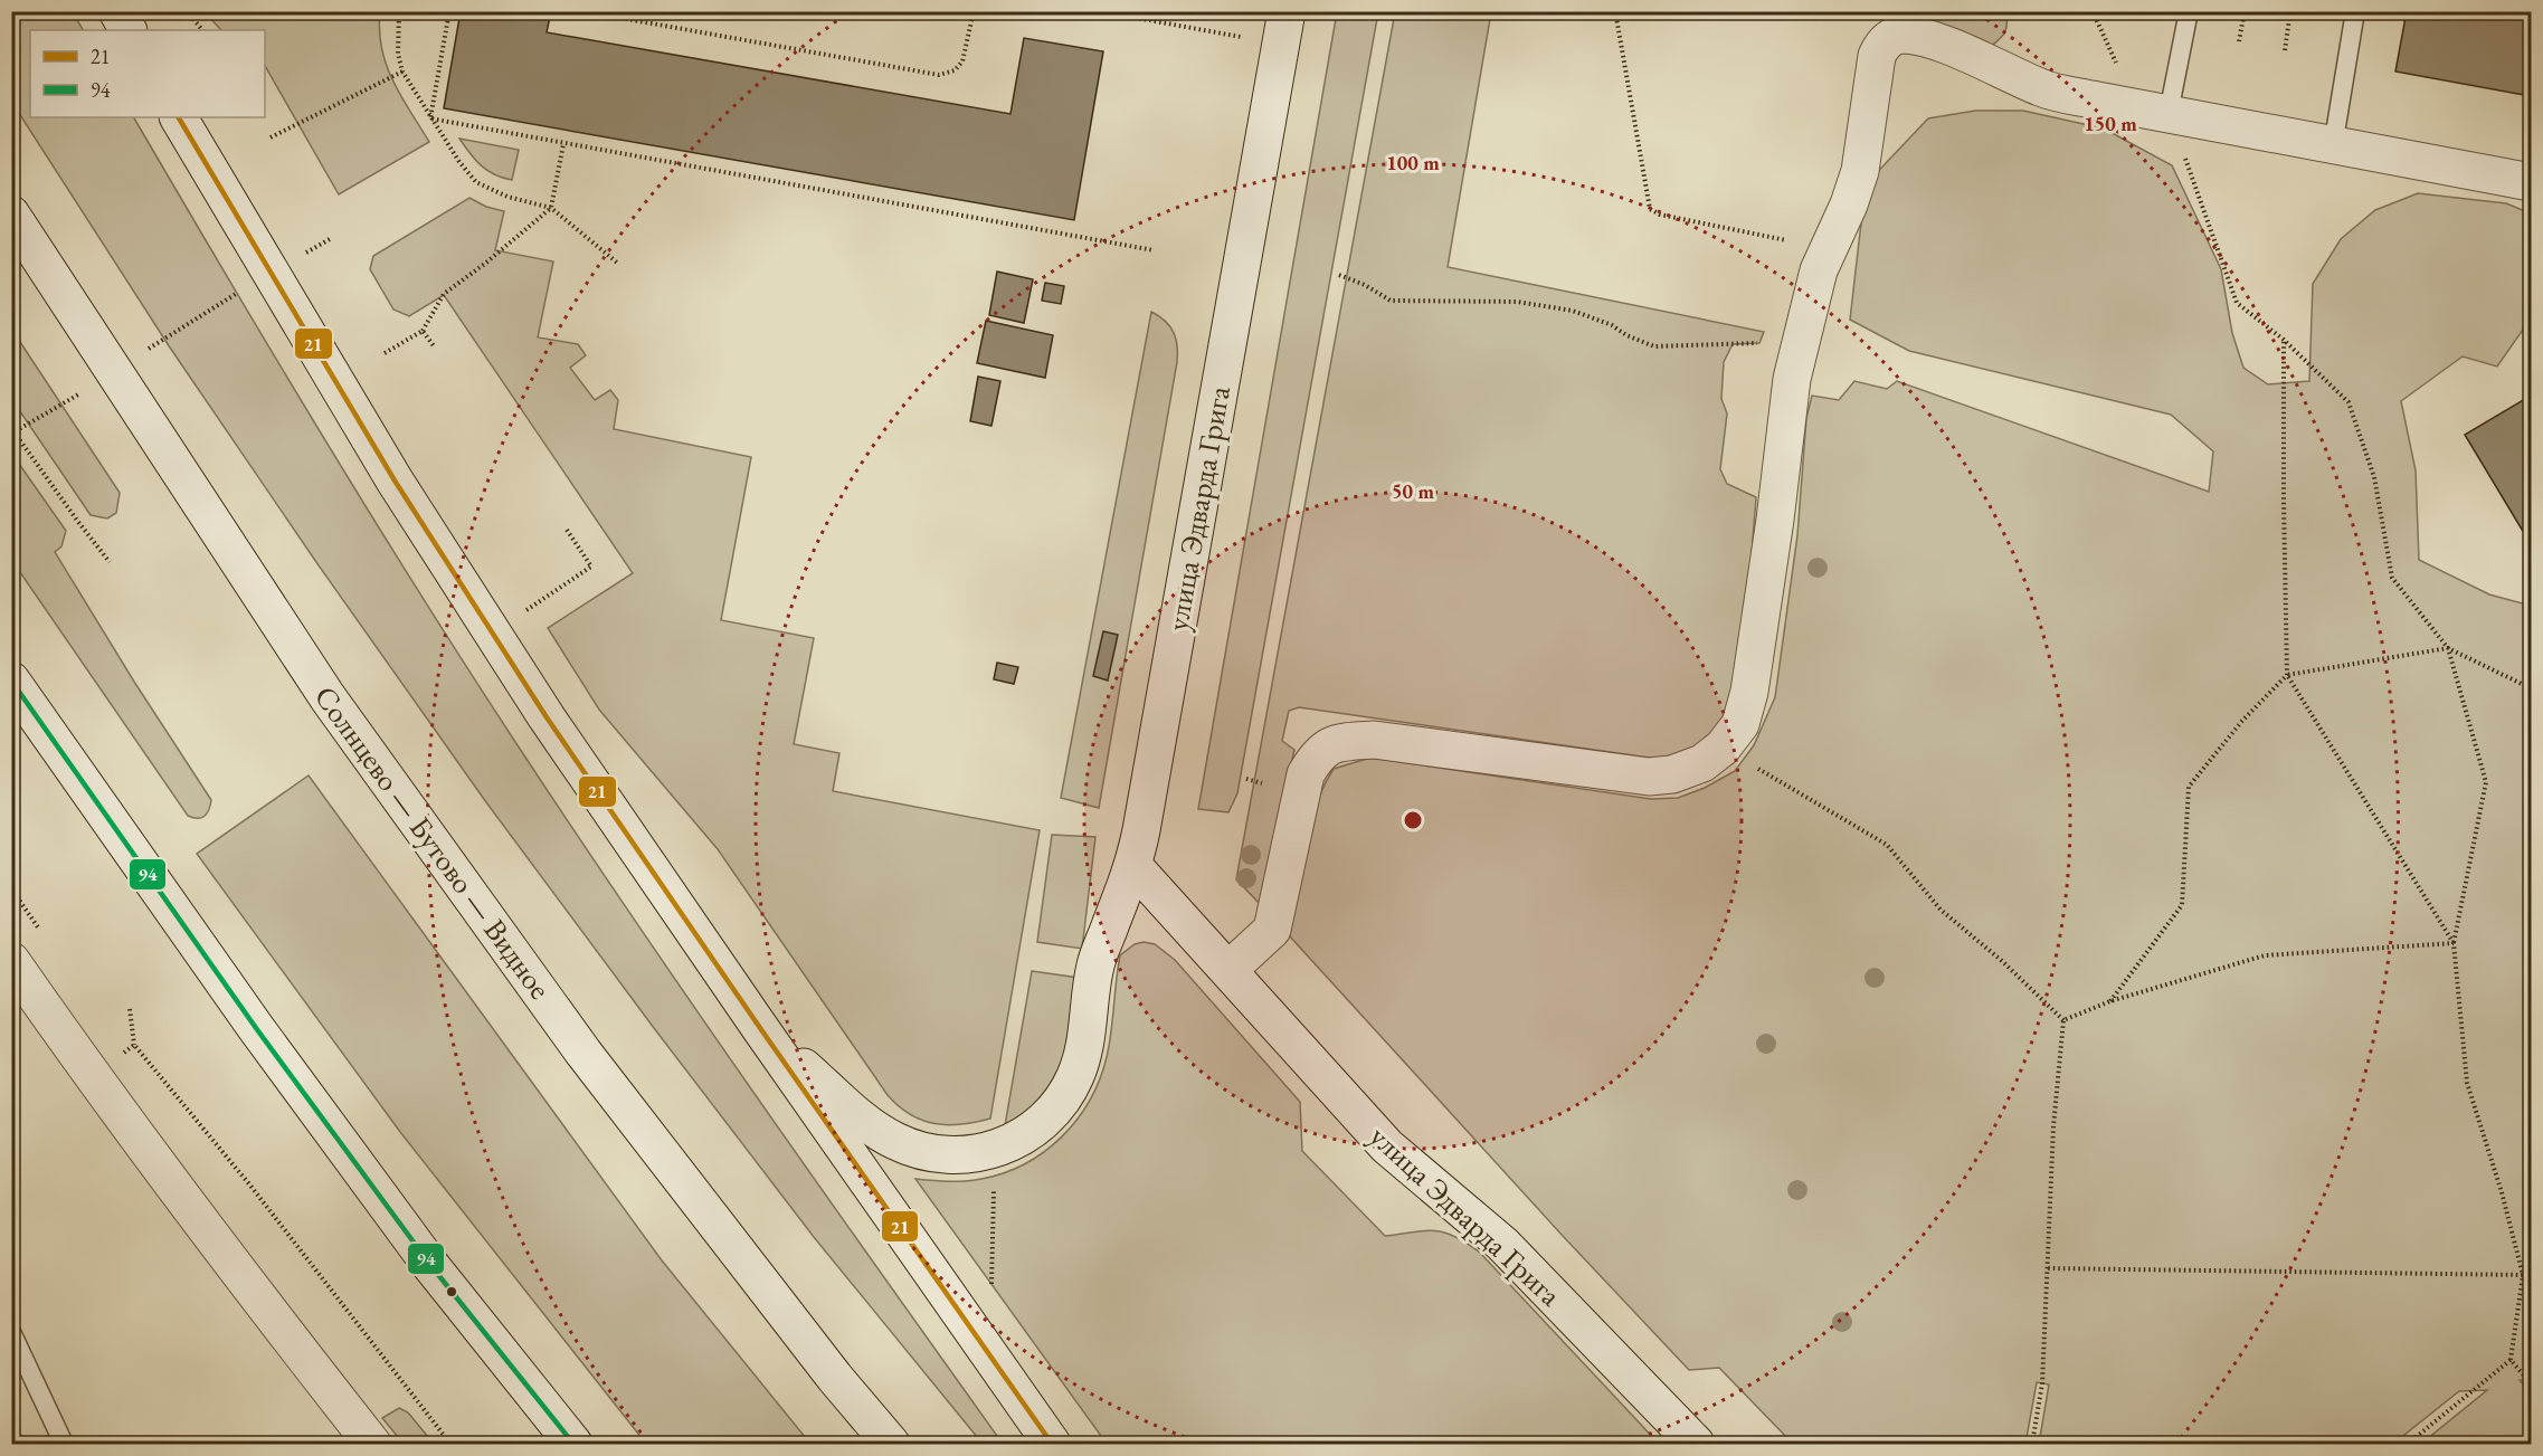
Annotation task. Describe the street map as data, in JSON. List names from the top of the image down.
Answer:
{
  "streets": {
    "street": ["улица Эдварда Грига", "Солнцево — Бутово — Видное"]
  },
  "lines": ["transit line 21", "transit line 94"],
  "legend": ["21", "94"],
  "rings": ["150 m", "100 m", "50 m"]
}
